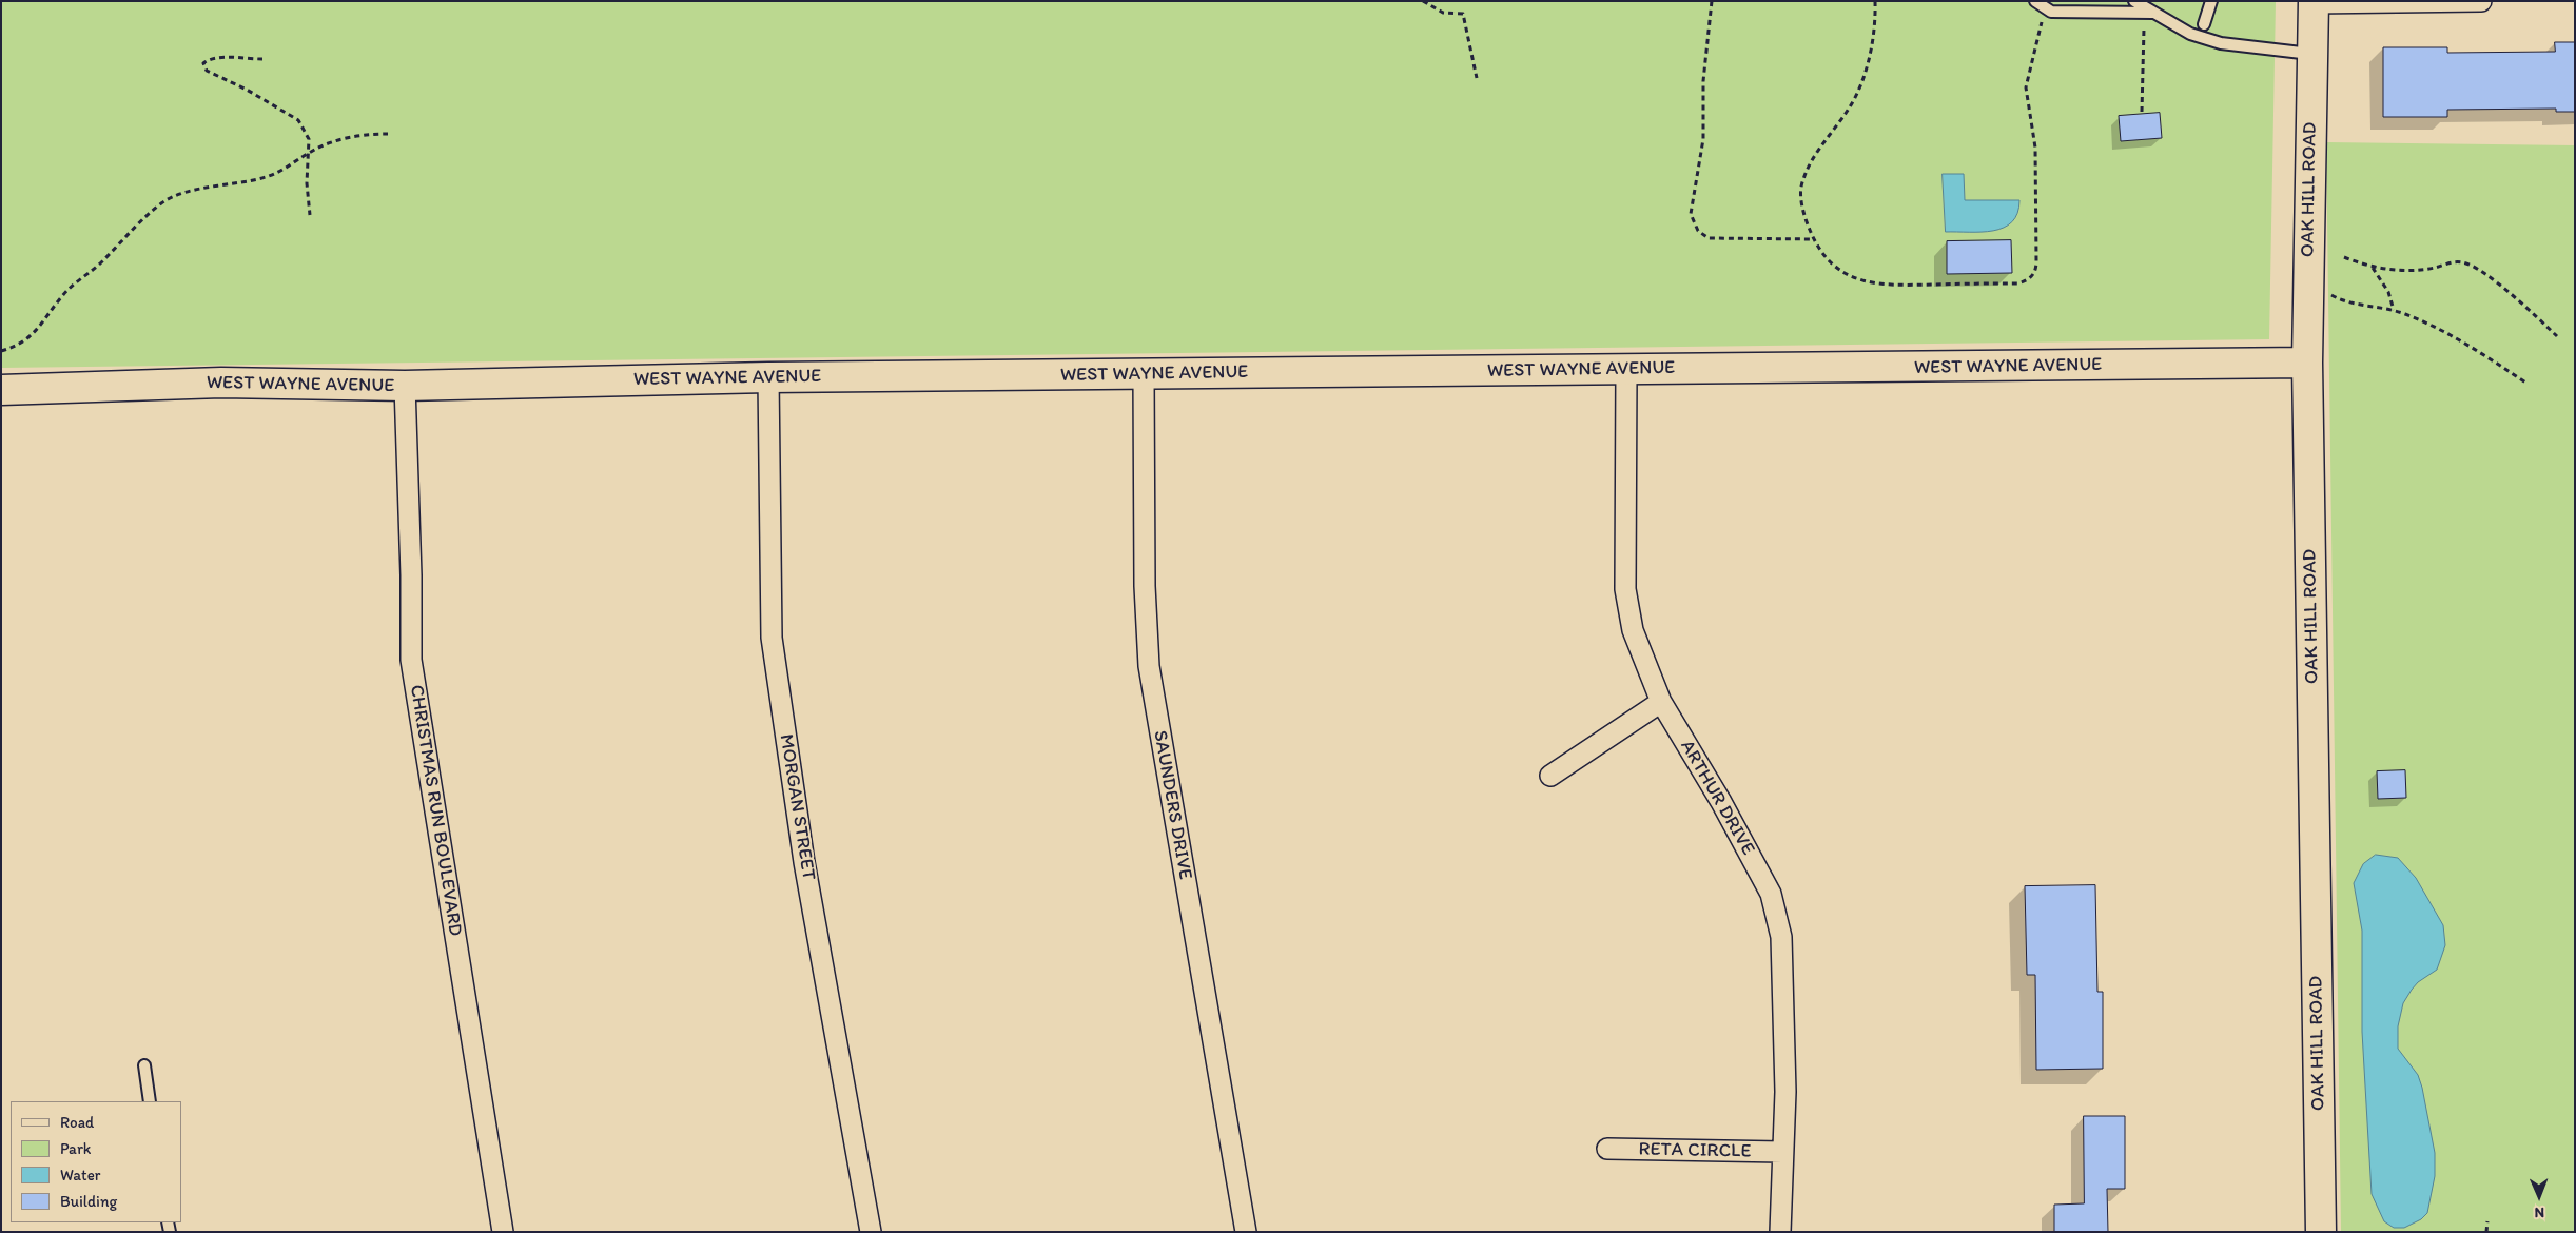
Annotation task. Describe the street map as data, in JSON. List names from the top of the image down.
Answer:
{
  "streets": {
    "street": [
      "OAK HILL ROAD",
      "WEST WAYNE AVENUE",
      "ARTHUR DRIVE",
      "SAUNDERS DRIVE",
      "MORGAN STREET",
      "CHRISTMAS RUN BOULEVARD",
      "RETA CIRCLE"
    ]
  },
  "crossings": [
    ["OAK HILL ROAD", "WEST WAYNE AVENUE"],
    ["WEST WAYNE AVENUE", "ARTHUR DRIVE"],
    ["WEST WAYNE AVENUE", "SAUNDERS DRIVE"],
    ["WEST WAYNE AVENUE", "MORGAN STREET"],
    ["WEST WAYNE AVENUE", "CHRISTMAS RUN BOULEVARD"],
    ["ARTHUR DRIVE", "RETA CIRCLE"]
  ],
  "legend": [
    "Road",
    "Park",
    "Water",
    "Building"
  ],
  "north": "bottom"
}
